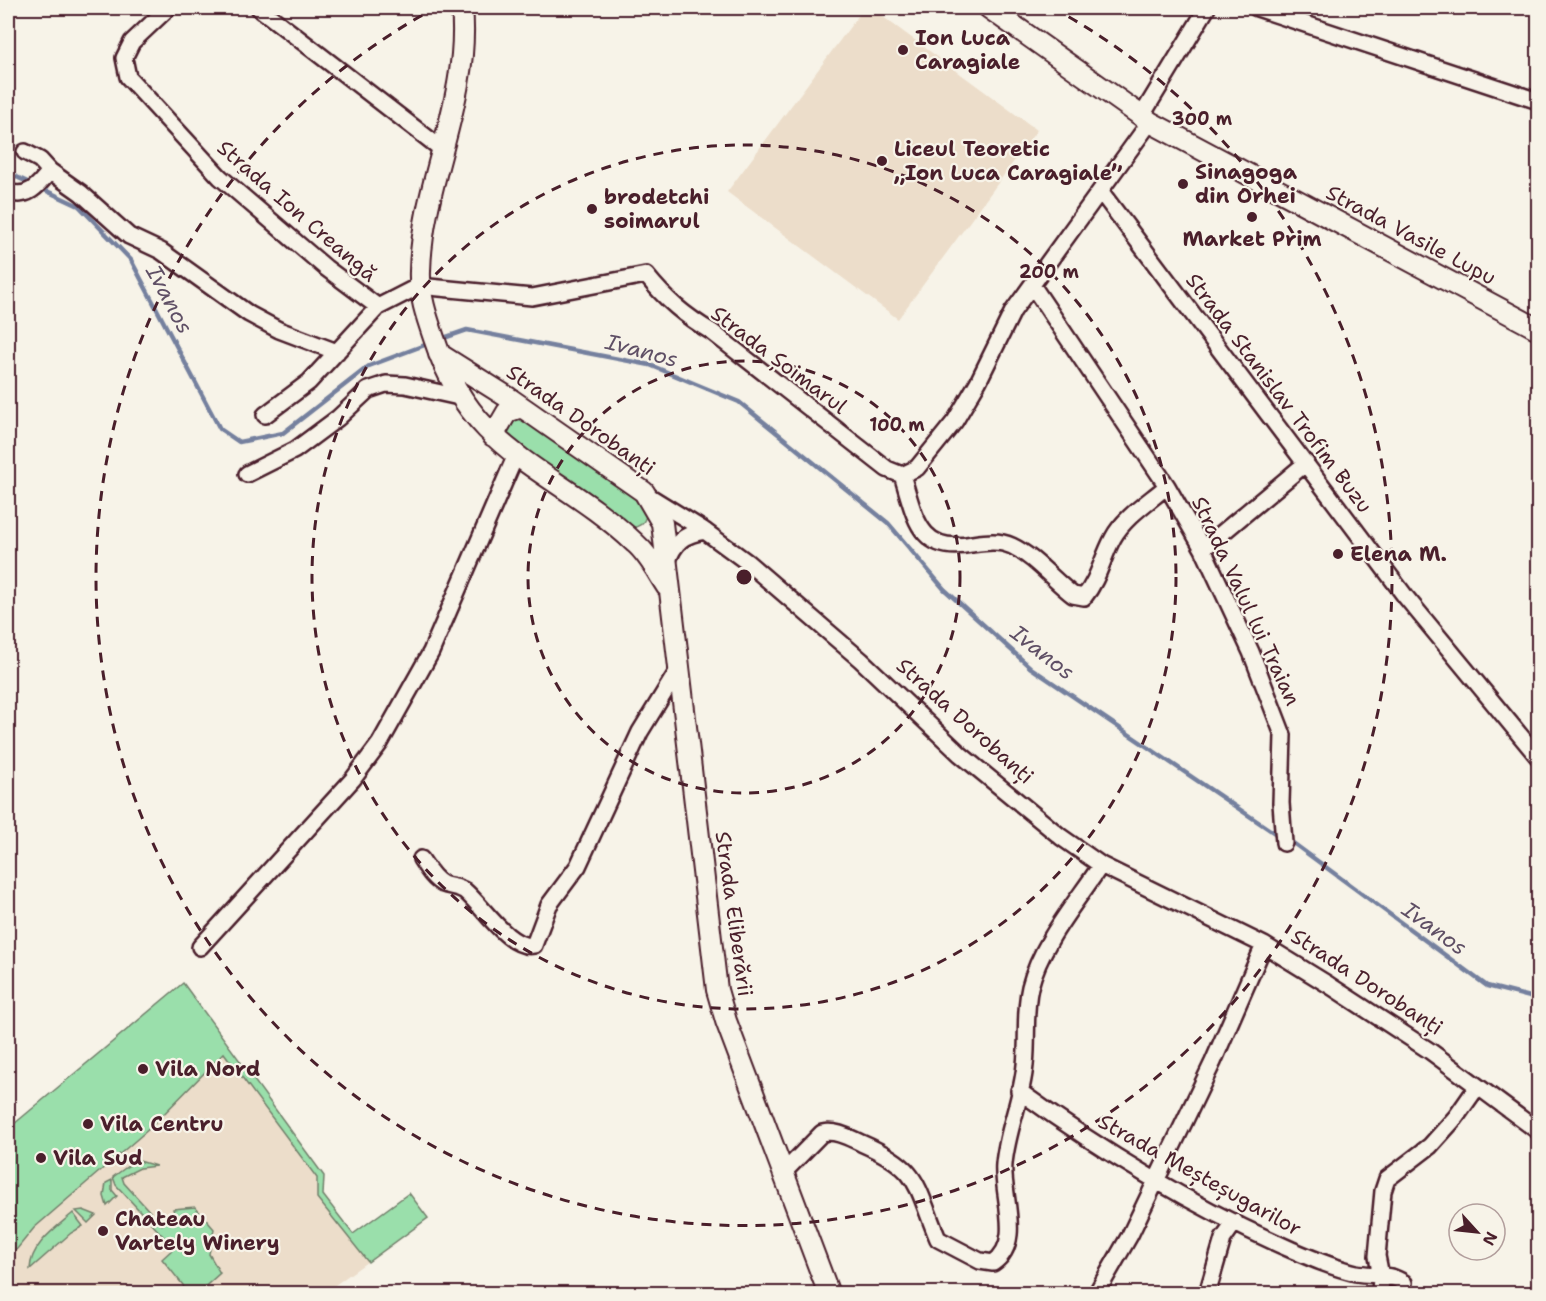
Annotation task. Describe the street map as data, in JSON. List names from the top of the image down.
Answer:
{
  "streets": {
    "street": [
      "Strada Ion Creangă",
      "Strada Vasile Lupu",
      "Strada Șoimarul",
      "Strada Stanislav Trofim Buzu",
      "Strada Dorobanți",
      "Strada Valul lui Traian",
      "Strada Eliberării",
      "Strada Meșteșugarilor"
    ]
  },
  "crossings": [
    ["Strada Șoimarul", "Strada Valul lui Traian"],
    ["Strada Dorobanți", "Strada Eliberării"]
  ],
  "water": ["Ivanos"],
  "places": [
    "Ion Luca Caragiale",
    "Liceul Teoretic „Ion Luca Caragiale”",
    "Sinagoga din Orhei",
    "brodetchi soimarul",
    "Market Prim",
    "Elena M.",
    "Vila Nord",
    "Vila Centru",
    "Vila Sud",
    "Chateau Vartely Winery"
  ],
  "north": "bottom right",
  "rings": ["300 m", "200 m", "100 m"]
}
